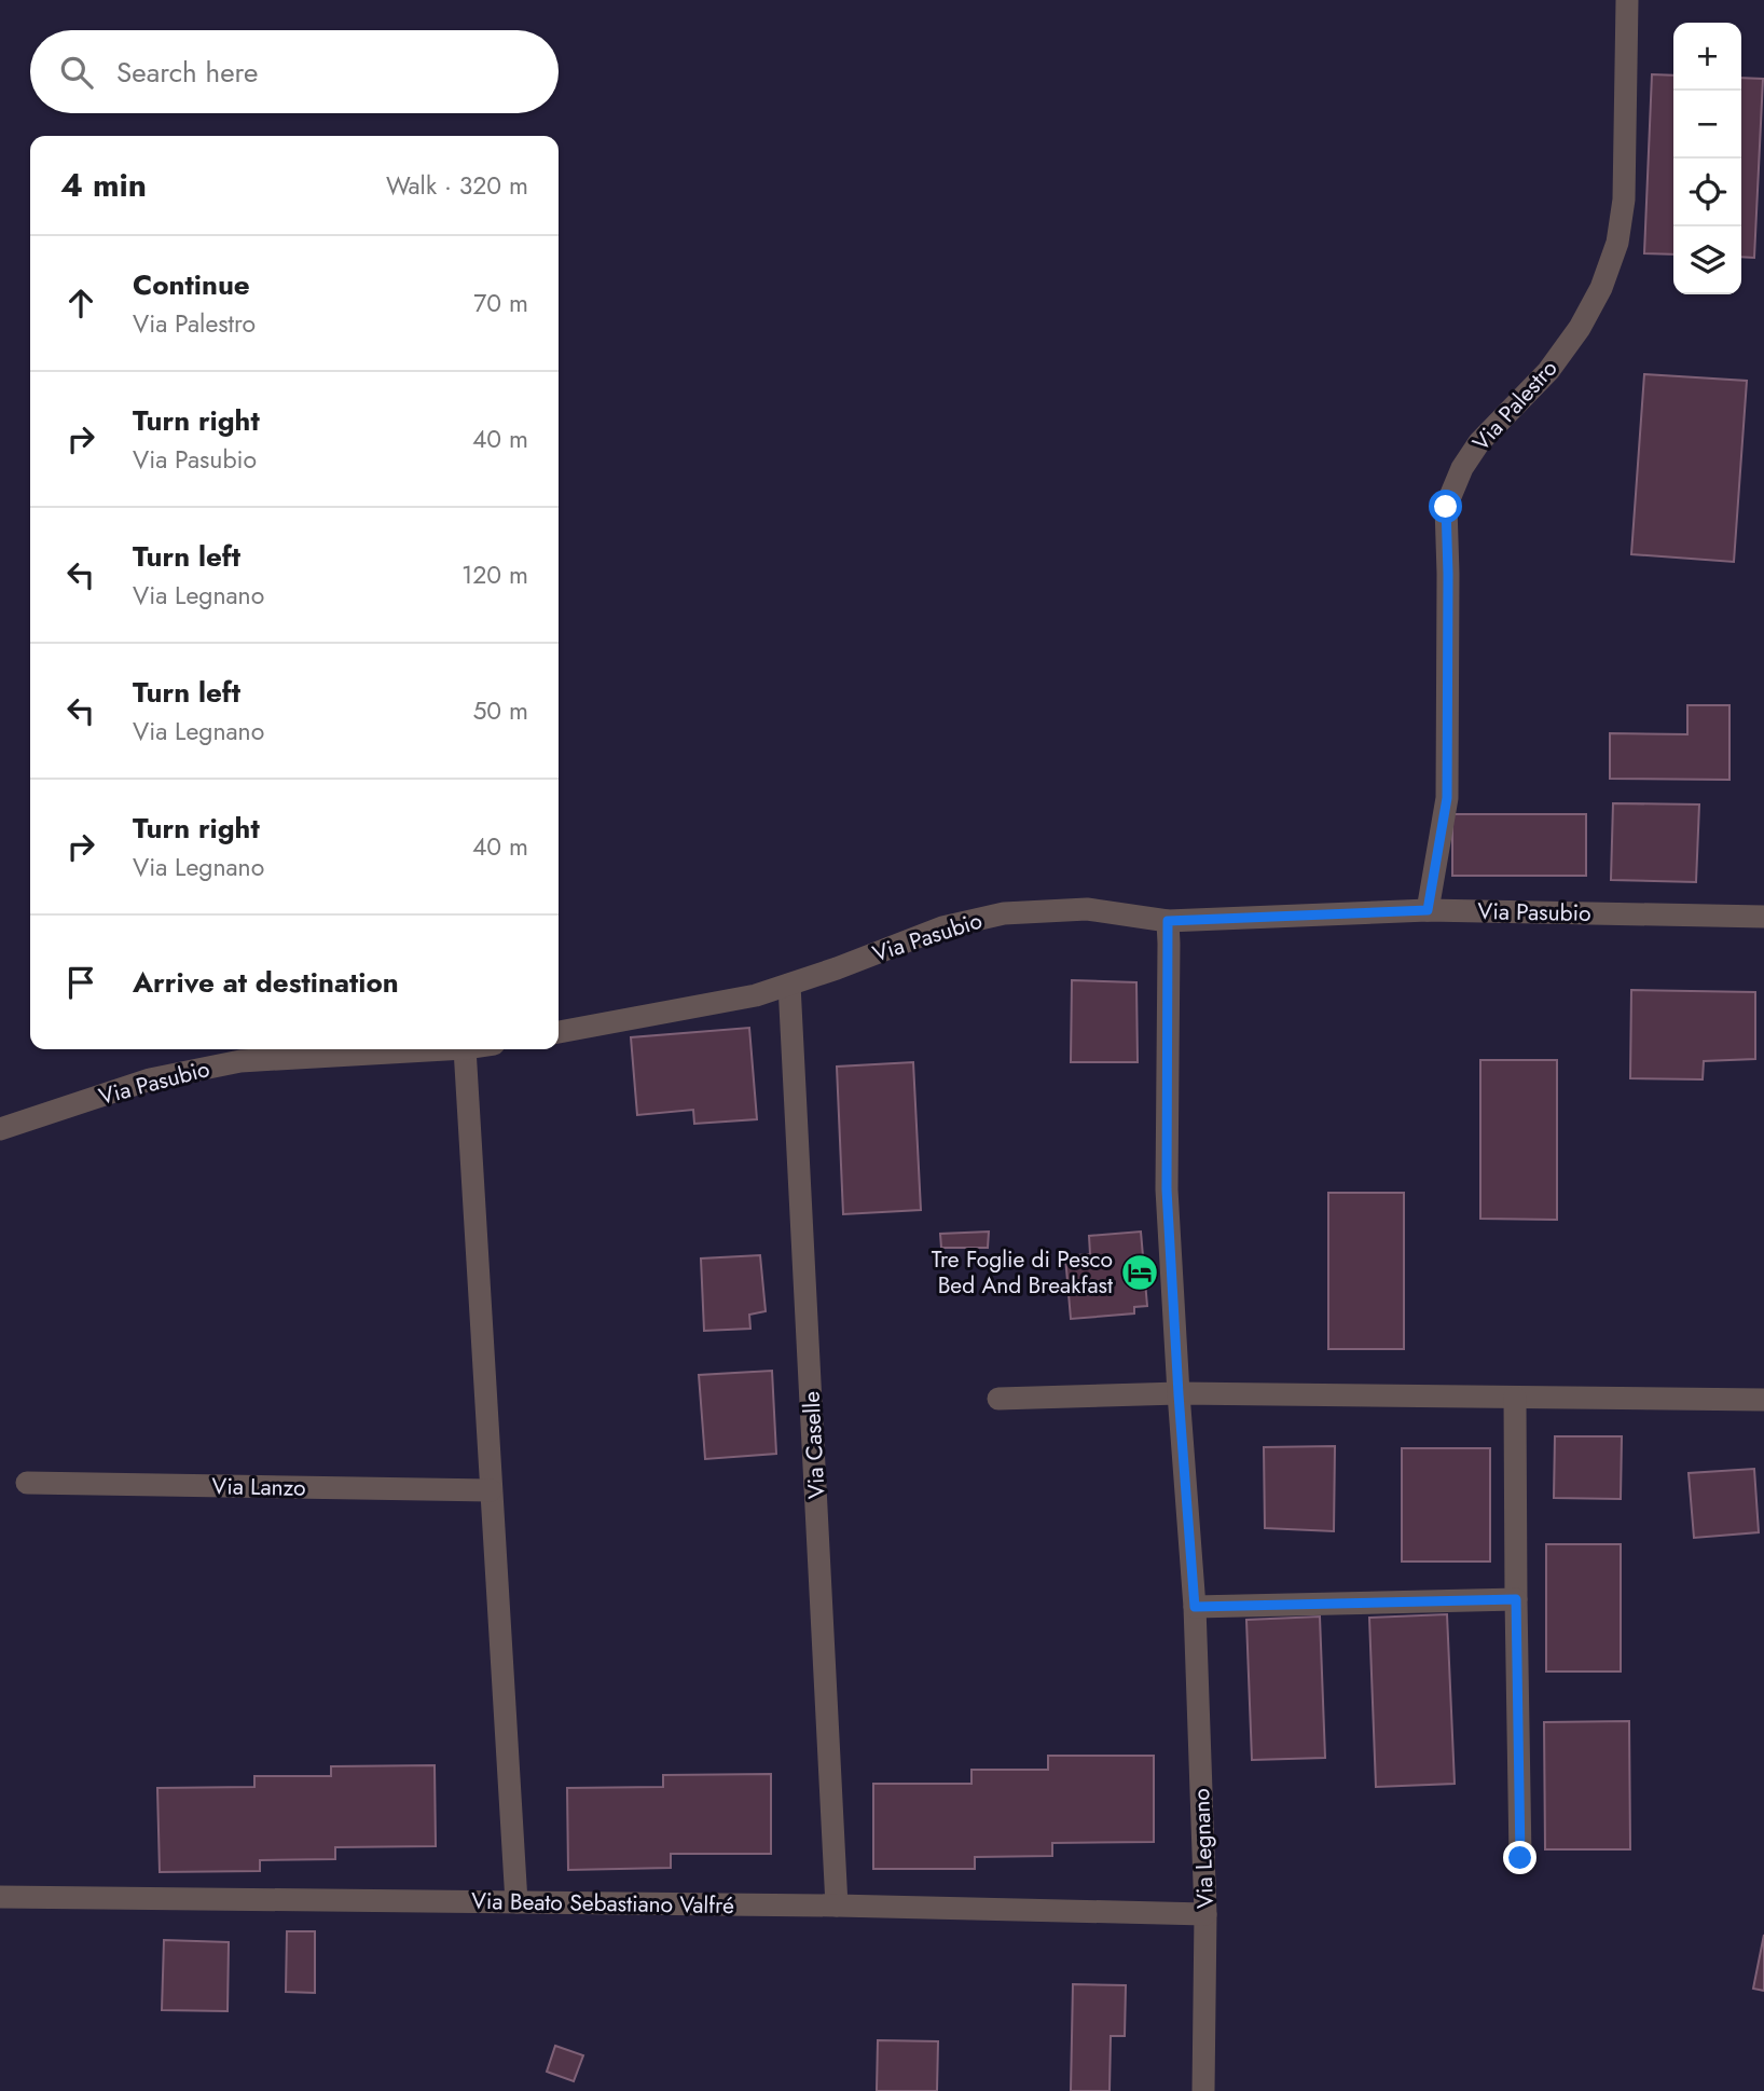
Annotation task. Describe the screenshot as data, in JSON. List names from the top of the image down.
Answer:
{
  "streets": {
    "street": [
      "Via Palestro",
      "Via Pasubio",
      "Via Caselle",
      "Via Lanzo",
      "Via Legnano",
      "Via Beato Sebastiano Valfré"
    ]
  },
  "crossings": [
    ["Via Palestro", "Via Pasubio"],
    ["Via Pasubio", "Via Caselle"],
    ["Via Pasubio", "Via Legnano"],
    ["Via Caselle", "Via Beato Sebastiano Valfré"],
    ["Via Legnano", "Via Beato Sebastiano Valfré"]
  ],
  "places": {
    "hotel": ["Tre Foglie di Pesco Bed And Breakfast"]
  },
  "page": {
    "map_buttons": ["+", "−"],
    "search": "Search here",
    "heading": ["4 min", "Walk · 320 m"],
    "list": [
      ["Continue", "Via Palestro", "70 m"],
      ["Turn right", "Via Pasubio", "40 m"],
      ["Turn left", "Via Legnano", "120 m"],
      ["Turn left", "Via Legnano", "50 m"],
      ["Turn right", "Via Legnano", "40 m"],
      "Arrive at destination"
    ]
  }
}
